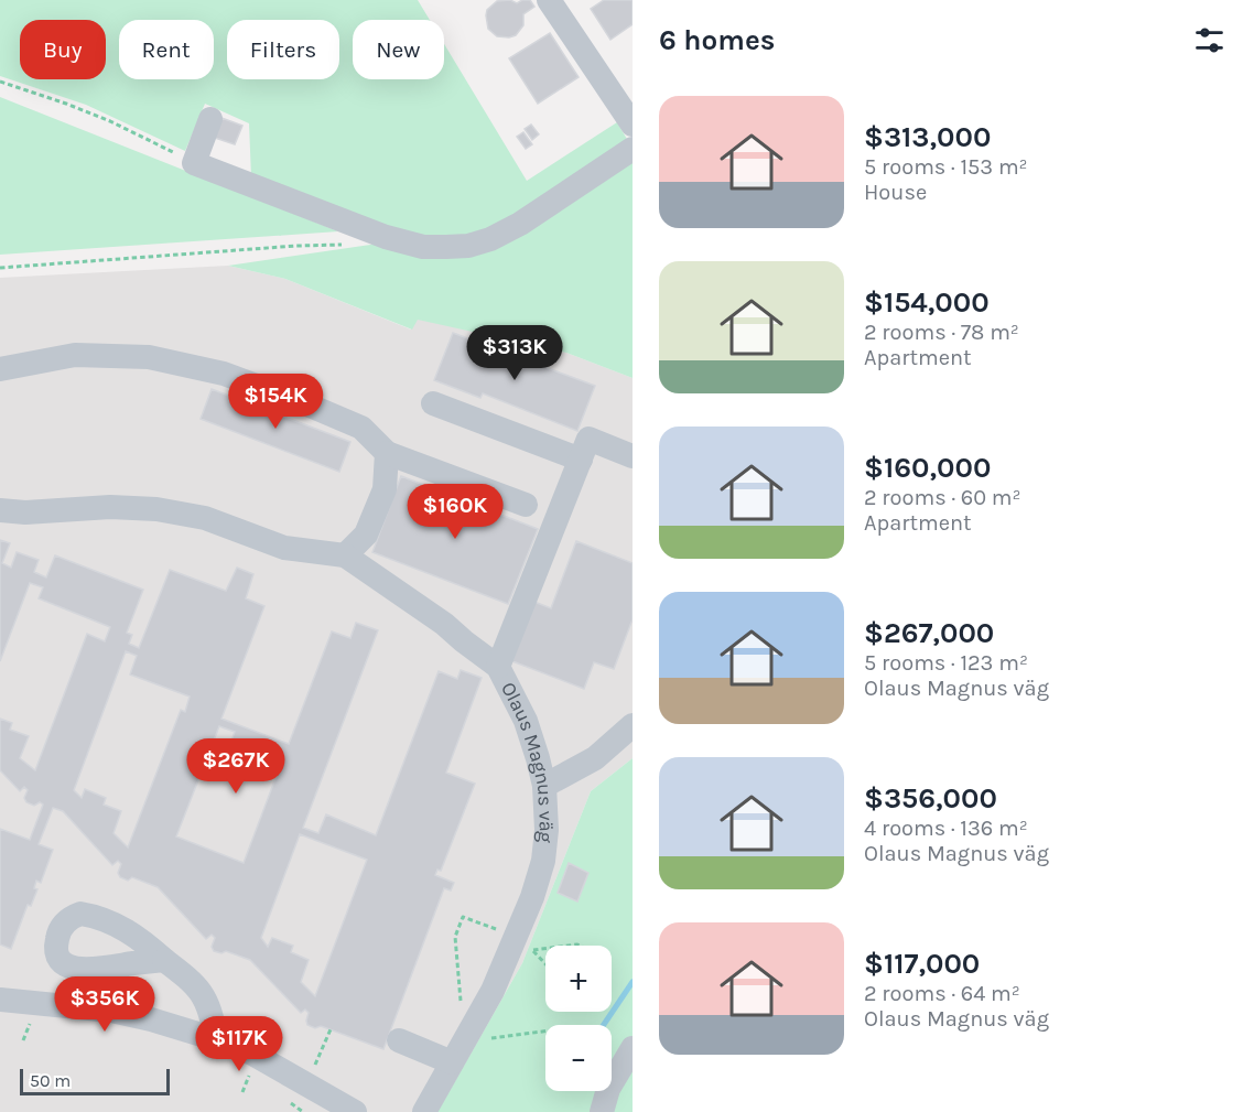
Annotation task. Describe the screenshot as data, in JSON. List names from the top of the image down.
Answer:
{
  "streets": {
    "street": ["Olaus Magnus väg"]
  },
  "scale_bar": "50 m",
  "page": {
    "heading": "6 homes",
    "chip": [
      "Buy",
      "Rent",
      "Filters",
      "New"
    ],
    "list": [
      {
        "name": "$313,000",
        "note": "5 rooms · 153 m² · House"
      },
      {
        "name": "$154,000",
        "note": "2 rooms · 78 m² · Apartment"
      },
      {
        "name": "$160,000",
        "note": "2 rooms · 60 m² · Apartment"
      },
      {
        "name": "$267,000",
        "note": "5 rooms · 123 m² · Olaus Magnus väg"
      },
      {
        "name": "$356,000",
        "note": "4 rooms · 136 m² · Olaus Magnus väg"
      },
      {
        "name": "$117,000",
        "note": "2 rooms · 64 m² · Olaus Magnus väg"
      }
    ],
    "price": [
      "$313K",
      "$154K",
      "$160K",
      "$267K",
      "$356K",
      "$117K"
    ],
    "map_buttons": ["+", "−"],
    "scale": "50 m"
  }
}
